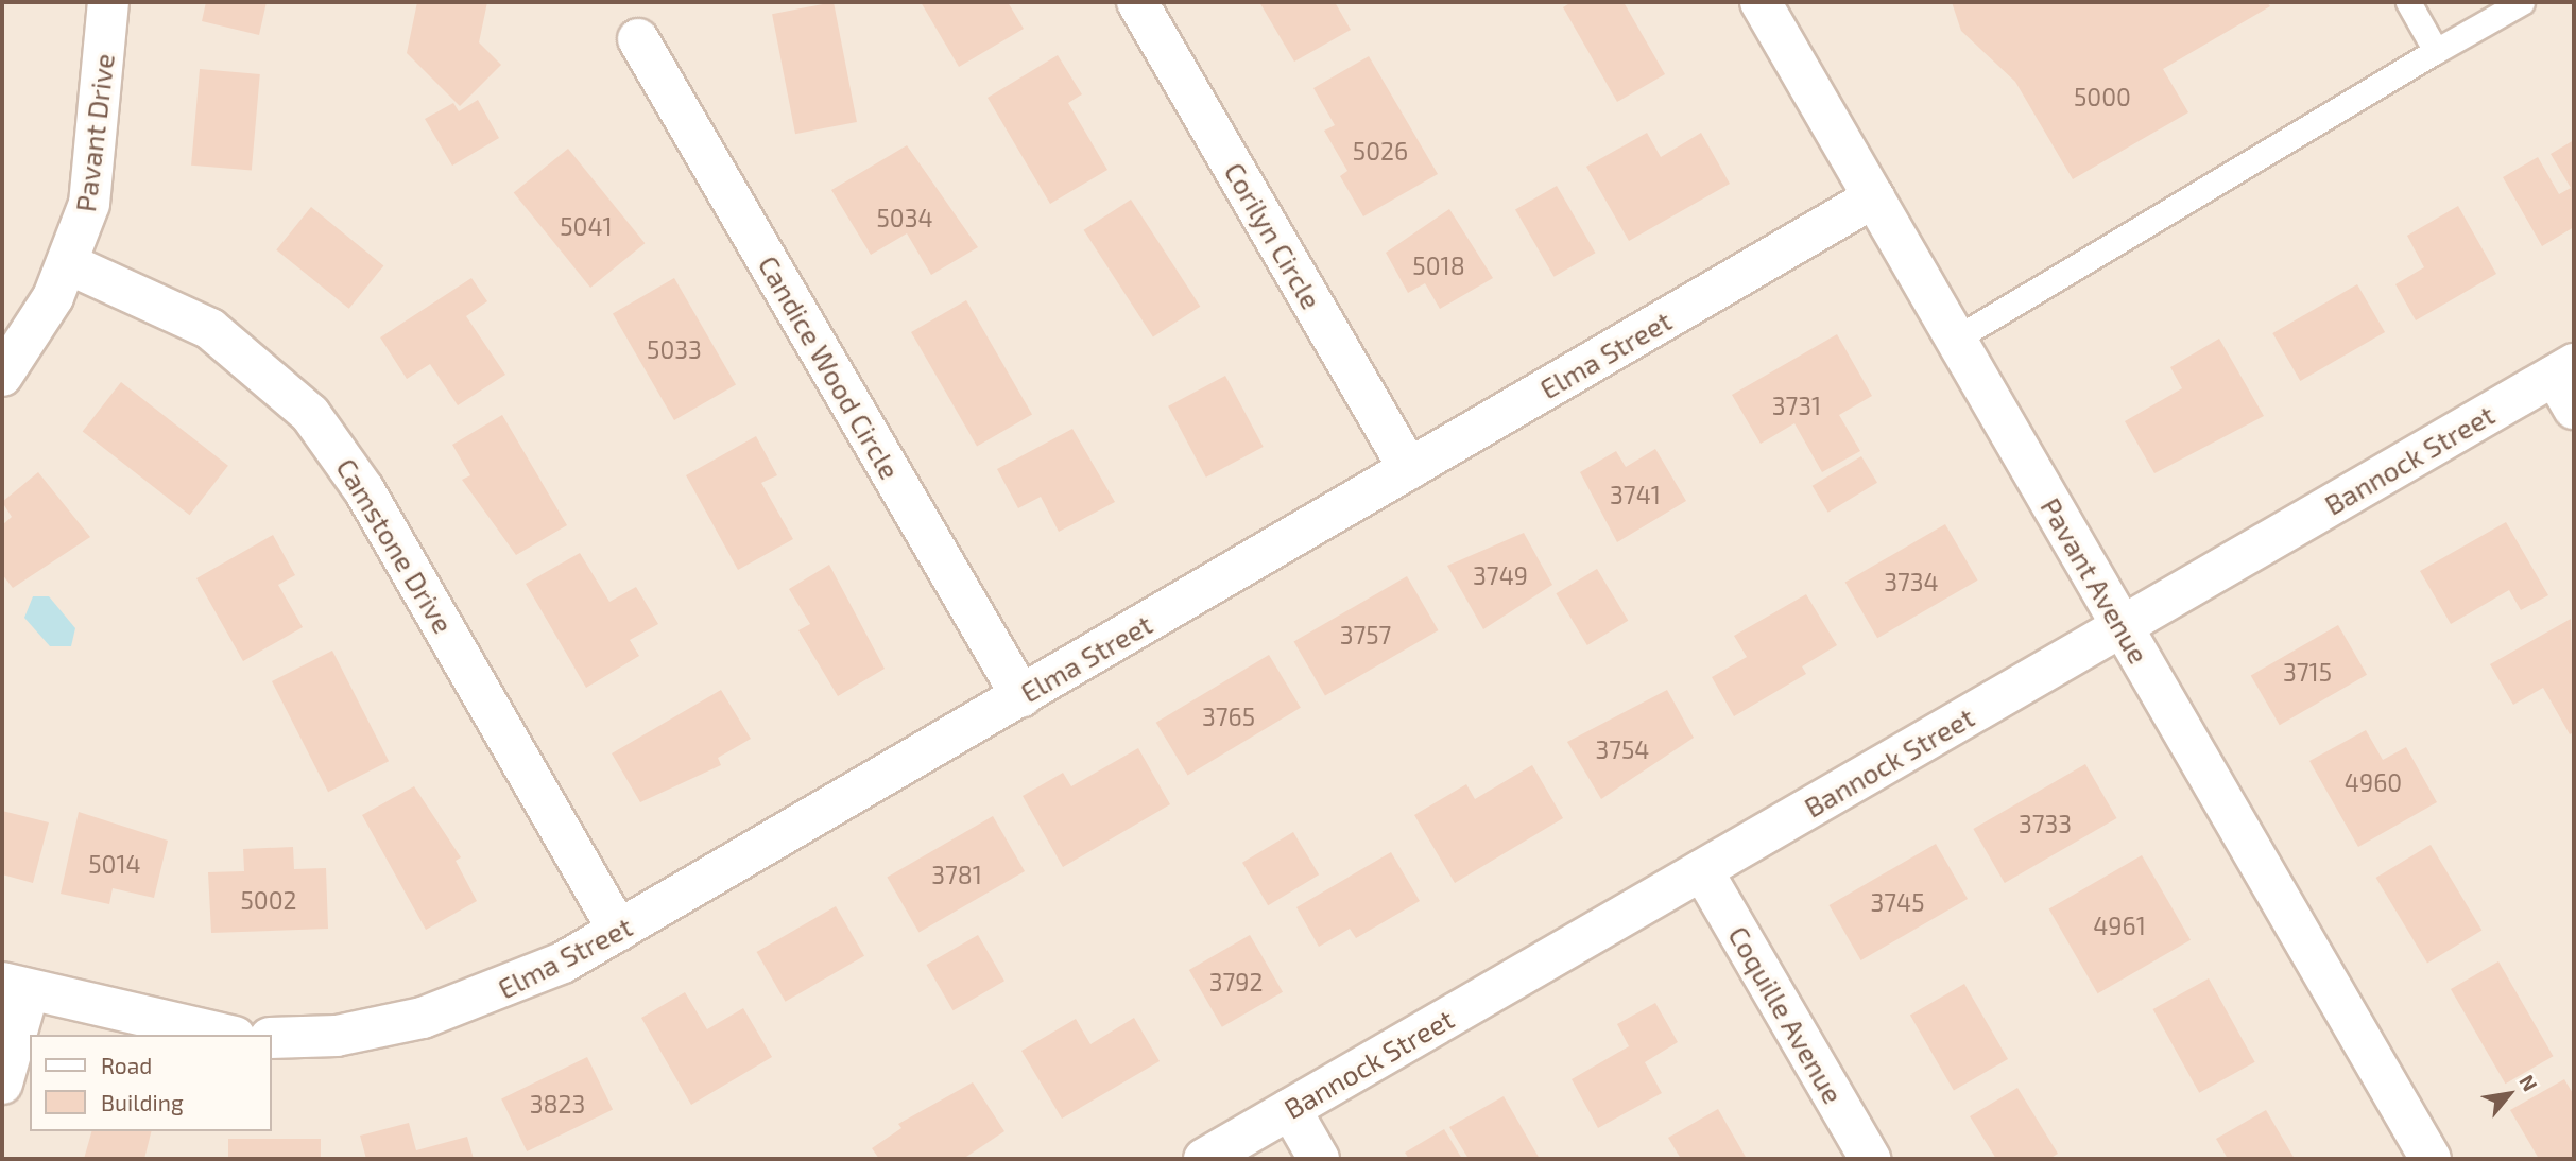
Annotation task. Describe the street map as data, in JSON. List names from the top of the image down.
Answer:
{
  "streets": {
    "street": [
      "Pavant Drive",
      "Corilyn Circle",
      "Elma Street",
      "Candice Wood Circle",
      "Bannock Street",
      "Camstone Drive",
      "Pavant Avenue",
      "Coquille Avenue"
    ]
  },
  "crossings": [
    ["Pavant Drive", "Camstone Drive"],
    ["Corilyn Circle", "Elma Street"],
    ["Elma Street", "Candice Wood Circle"],
    ["Elma Street", "Camstone Drive"],
    ["Elma Street", "Pavant Avenue"],
    ["Bannock Street", "Pavant Avenue"],
    ["Bannock Street", "Coquille Avenue"]
  ],
  "house_numbers": [
    "5000",
    "5026",
    "5034",
    "5041",
    "5018",
    "5033",
    "3731",
    "3741",
    "3749",
    "3734",
    "3757",
    "3715",
    "3765",
    "3754",
    "4960",
    "3733",
    "5014",
    "3781",
    "5002",
    "3745",
    "4961",
    "3792",
    "3823"
  ],
  "legend": ["Road", "Building"],
  "north": "top right"
}
